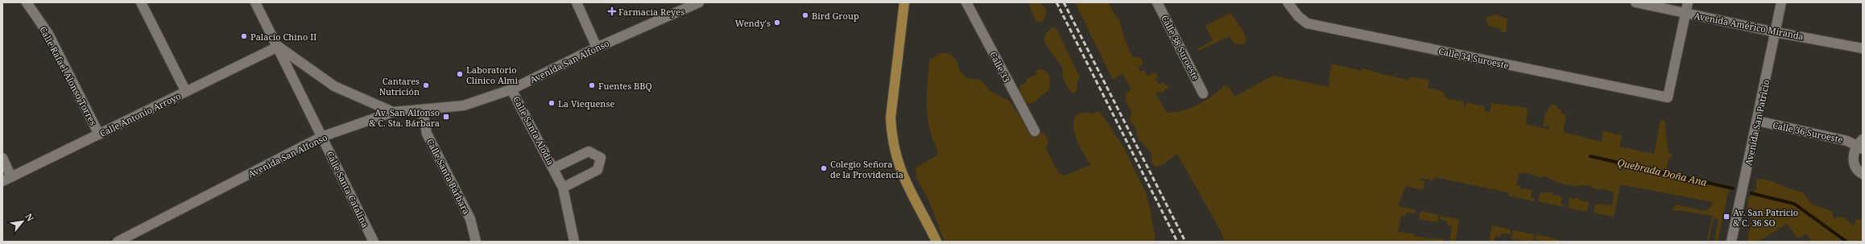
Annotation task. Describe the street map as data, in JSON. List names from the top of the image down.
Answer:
{
  "streets": {
    "street": [
      "Avenida Américo Miranda",
      "Calle 38 Suroeste",
      "Calle 34 Suroeste",
      "Avenida San Alfonso",
      "Calle 33",
      "Calle Rafael Alonso Torres",
      "Calle Antonio Arroyo",
      "Avenida San Patricio",
      "Calle Santa Alodia",
      "Calle 36 Suroeste",
      "Calle Santa Bárbara",
      "Calle Santa Catalina"
    ]
  },
  "crossings": [
    ["Avenida Américo Miranda", "Calle 34 Suroeste"],
    ["Avenida Américo Miranda", "Avenida San Patricio"],
    ["Avenida San Alfonso", "Calle Santa Alodia"],
    ["Avenida San Alfonso", "Calle Santa Bárbara"],
    ["Avenida San Alfonso", "Calle Santa Catalina"],
    ["Calle Rafael Alonso Torres", "Calle Antonio Arroyo"],
    ["Calle Antonio Arroyo", "Calle Santa Catalina"],
    ["Avenida San Patricio", "Calle 36 Suroeste"]
  ],
  "water": ["Quebrada Doña Ana"],
  "places": {
    "health": ["Farmacia Reyes"],
    "other": [
      "Bird Group",
      "Wendy's",
      "Palacio Chino II",
      "Laboratorio Clínico Almi",
      "Cantares Nutrición",
      "Fuentes BBQ",
      "La Viequense",
      "Colegio Señora de la Providencia"
    ],
    "transit": ["Av. San Alfonso & C. Sta. Bárbara", "Av. San Patricio & C. 36 SO"]
  },
  "north": "top right"
}
